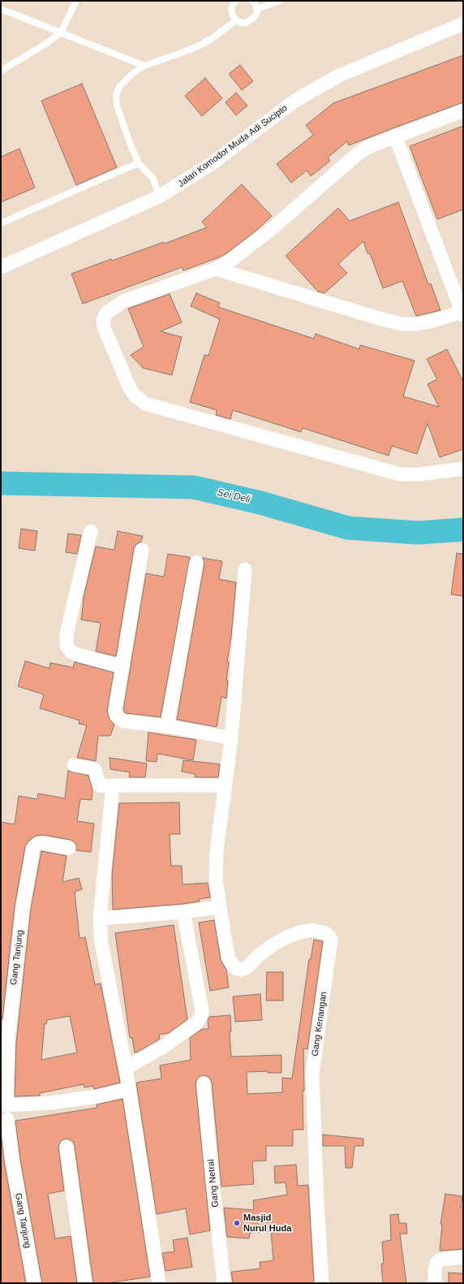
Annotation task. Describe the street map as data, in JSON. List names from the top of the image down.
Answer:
{
  "streets": {
    "street": [
      "Jalan Komodor Muda Adi Sucipto",
      "Gang Tanjung",
      "Gang Kenangan",
      "Gang Netral"
    ]
  },
  "water": ["Sei Deli"],
  "places": ["Masjid Nurul Huda"]
}
